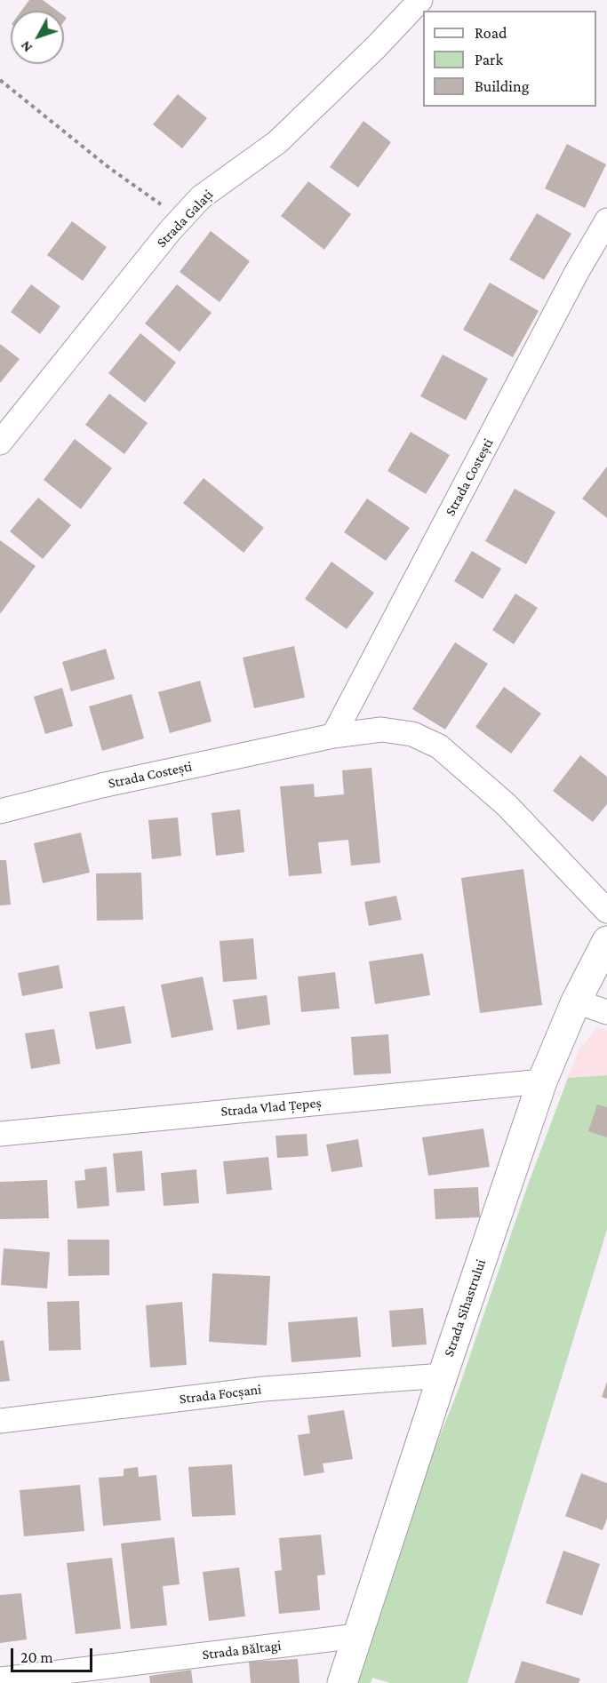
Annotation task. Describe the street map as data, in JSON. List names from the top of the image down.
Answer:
{
  "streets": {
    "street": [
      "Strada Galați",
      "Strada Costești",
      "Strada Vlad Țepeș",
      "Strada Sihastrului",
      "Strada Focșani",
      "Strada Băltagi"
    ]
  },
  "crossings": [
    ["Strada Vlad Țepeș", "Strada Sihastrului"],
    ["Strada Sihastrului", "Strada Focșani"],
    ["Strada Sihastrului", "Strada Băltagi"]
  ],
  "legend": ["Road", "Park", "Building"],
  "scale_bar": "20 m",
  "north": "bottom left"
}
